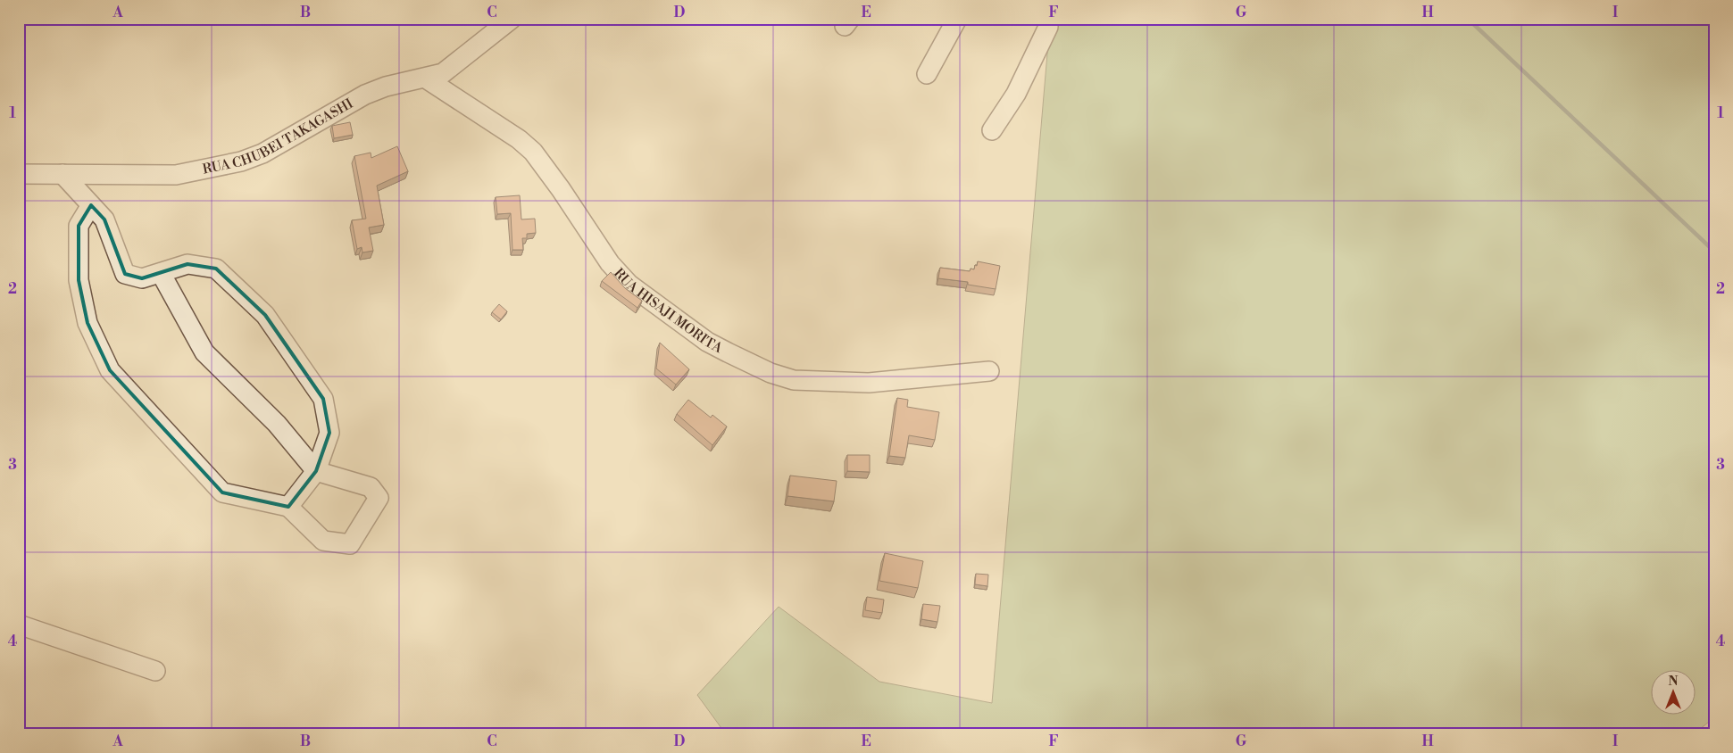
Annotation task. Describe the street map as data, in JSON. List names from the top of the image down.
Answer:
{
  "streets": {
    "street": ["RUA CHUBEI TAKAGASHI", "RUA HISAJI MORITA"]
  },
  "crossings": [
    ["RUA CHUBEI TAKAGASHI", "RUA HISAJI MORITA"]
  ],
  "north": "top",
  "grid": {
    "columns": [
      "A",
      "B",
      "C",
      "D",
      "E",
      "F",
      "G",
      "H",
      "I"
    ],
    "rows": [
      "1",
      "2",
      "3",
      "4"
    ]
  }
}
